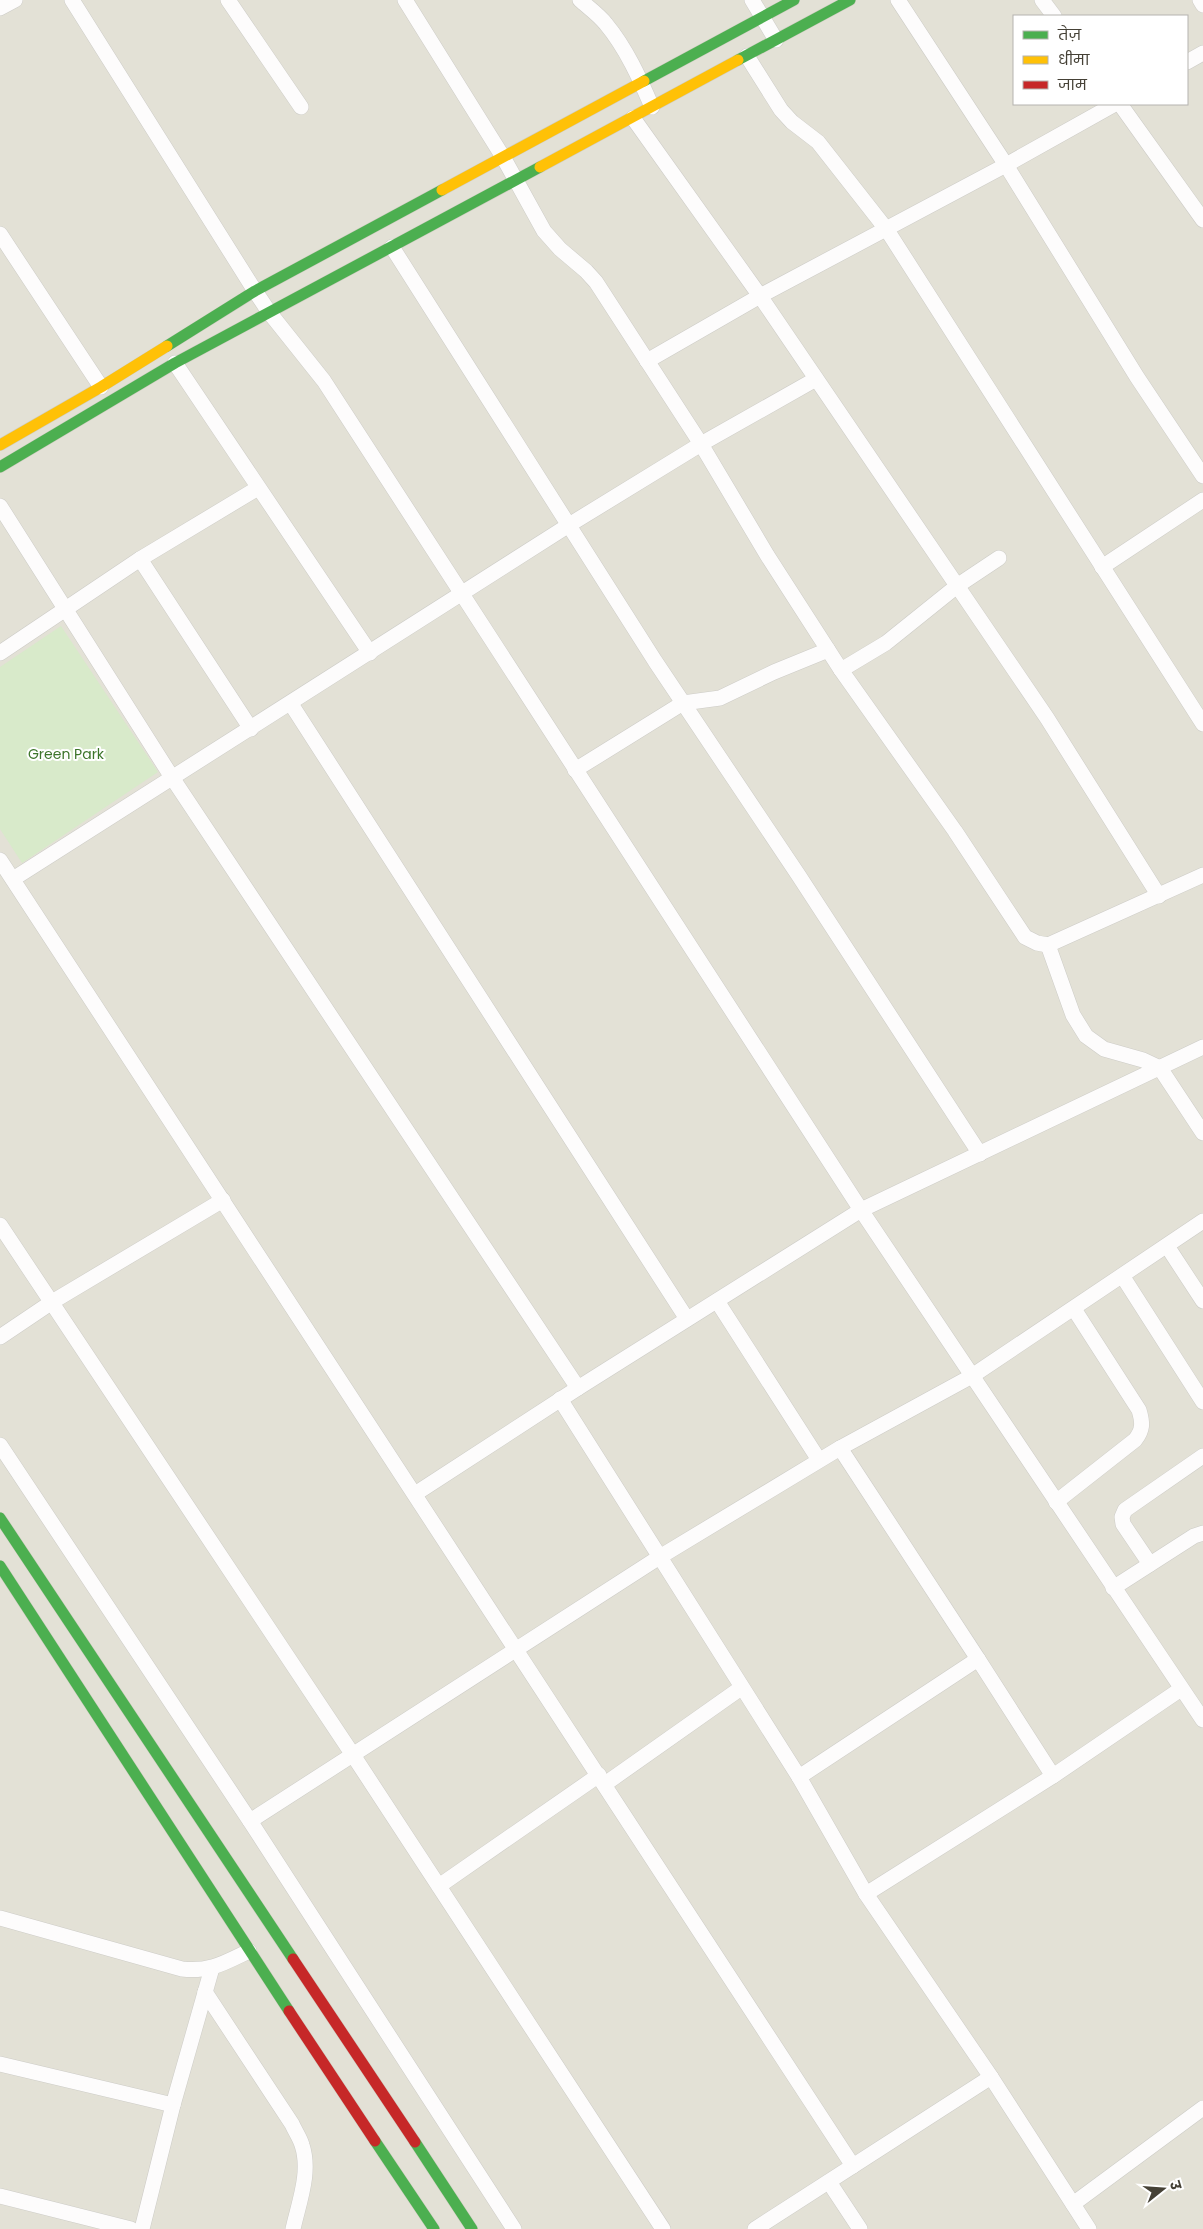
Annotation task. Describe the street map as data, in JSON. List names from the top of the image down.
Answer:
{
  "parks": ["Green Park"],
  "legend": ["तेज़", "धीमा", "जाम"],
  "north": "right"
}
